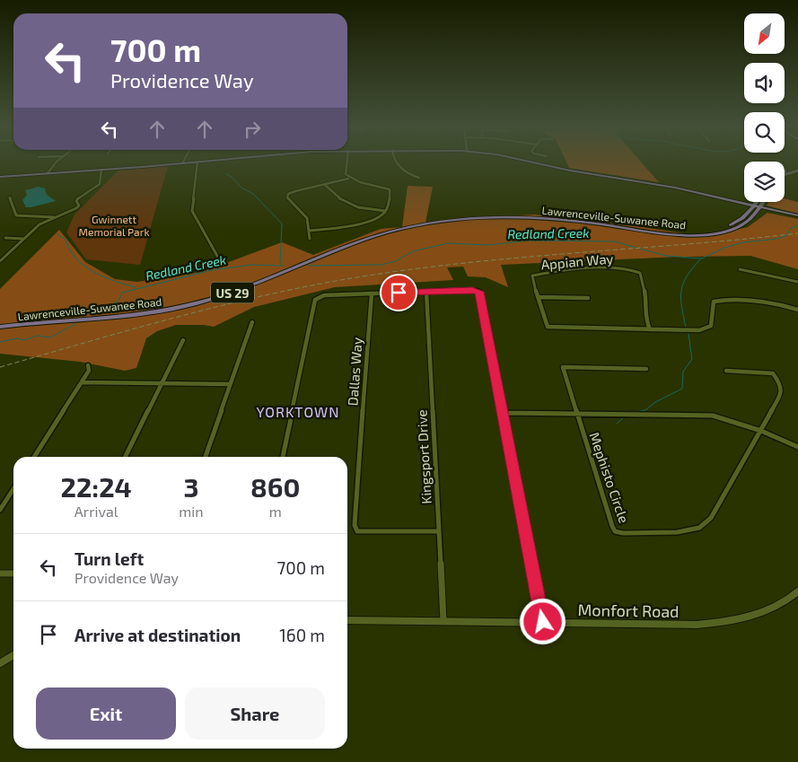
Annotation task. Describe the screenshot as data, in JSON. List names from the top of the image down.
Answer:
{
  "streets": {
    "main road": ["Lawrenceville-Suwanee Road", "US 29"],
    "street": [
      "Appian Way",
      "Dallas Way",
      "Kingsport Drive",
      "Mephisto Circle",
      "Monfort Road"
    ]
  },
  "crossings": [
    ["Dallas Way", "Kingsport Drive"],
    ["Kingsport Drive", "Monfort Road"]
  ],
  "districts": ["YORKTOWN"],
  "water": ["Redland Creek"],
  "parks": ["Gwinnett Memorial Park"],
  "north": "bottom left",
  "page": {
    "turn": ["700 m", "Providence Way"],
    "eta": [
      "22:24",
      "Arrival",
      "3",
      "min",
      "860",
      "m"
    ],
    "list": [
      {
        "name": "Turn left",
        "note": "Providence Way",
        "value": "700 m"
      },
      {
        "name": "Arrive at destination",
        "value": "160 m"
      }
    ],
    "buttons": ["Exit", "Share"]
  }
}
